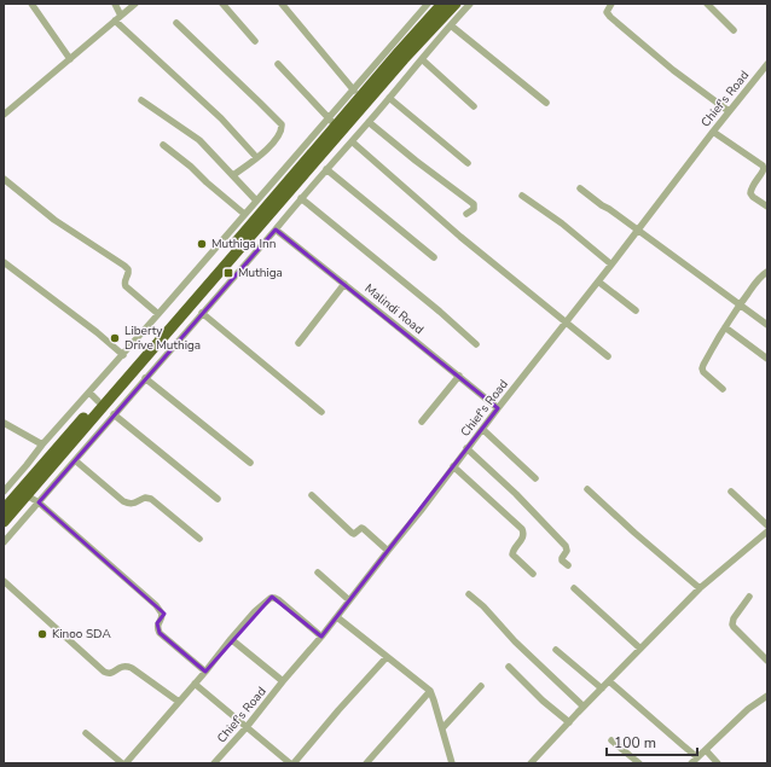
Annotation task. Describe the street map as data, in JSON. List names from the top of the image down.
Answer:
{
  "streets": {
    "street": ["Chief's Road", "Malindi Road"]
  },
  "crossings": [
    ["Chief's Road", "Malindi Road"]
  ],
  "places": {
    "other": ["Muthiga Inn", "Liberty Drive Muthiga", "Kinoo SDA"],
    "transit": ["Muthiga"]
  },
  "scale_bar": "100 m"
}
